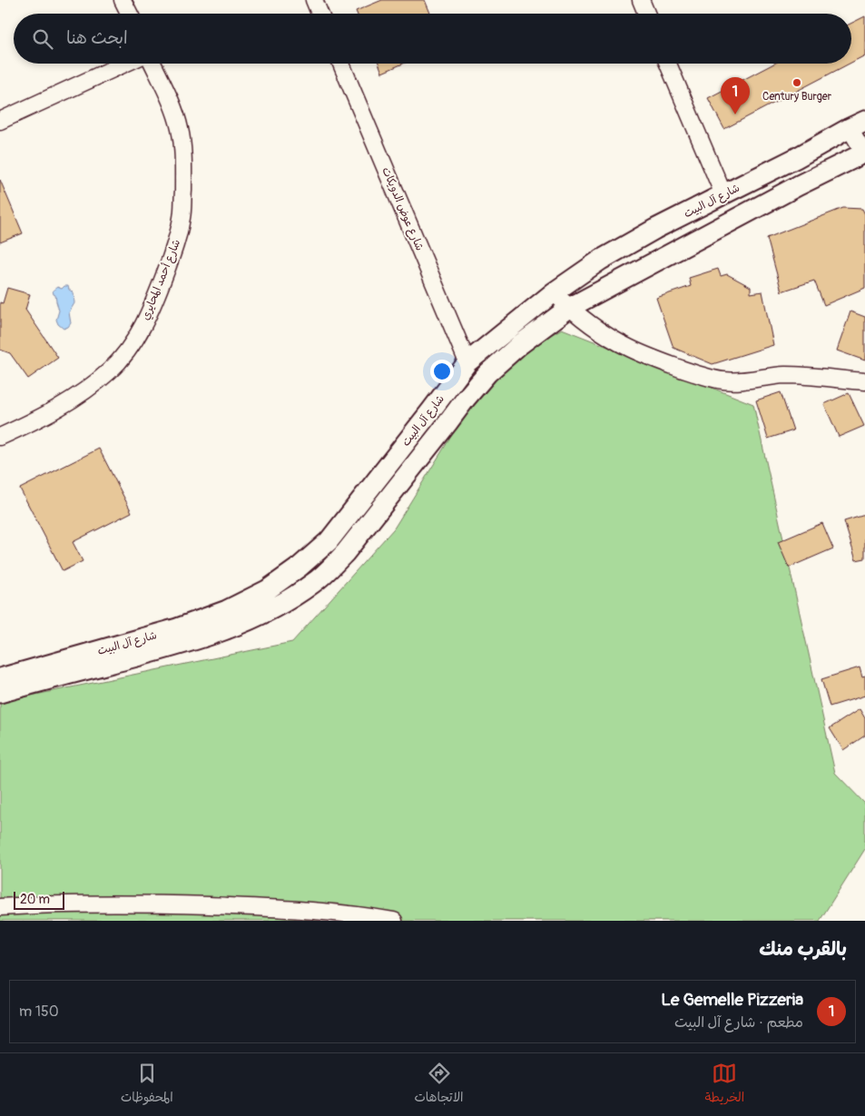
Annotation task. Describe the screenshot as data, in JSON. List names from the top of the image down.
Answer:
{
  "streets": {
    "street": ["شارع آل البيت", "شارع عوض الدويكات", "شارع أحمد المحايري"]
  },
  "crossings": [
    ["شارع آل البيت", "شارع عوض الدويكات"]
  ],
  "places": ["Century Burger"],
  "scale_bar": "20 m",
  "page": {
    "search": "ابحث هنا",
    "pins": "1",
    "scale": "20 m",
    "heading": "بالقرب منك",
    "list": [
      {
        "mark": "1",
        "name": "Le Gemelle Pizzeria",
        "note": "مطعم · شارع آل البيت",
        "value": "150 m"
      }
    ],
    "nav": ["الخريطة", "الاتجاهات", "المحفوظات"]
  }
}
